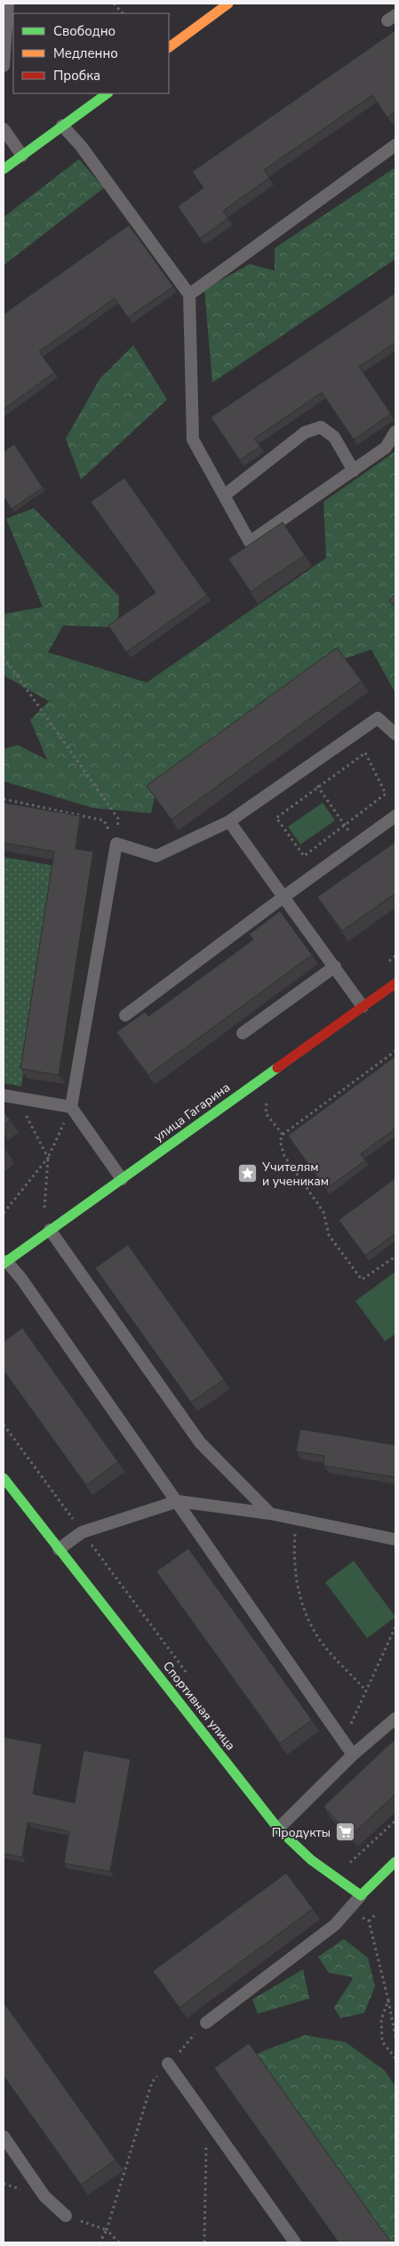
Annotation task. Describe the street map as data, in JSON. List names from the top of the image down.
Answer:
{
  "streets": {
    "street": ["улица Гагарина", "Спортивная улица"]
  },
  "places": {
    "place": ["Учителям и ученикам"],
    "supermarket": ["Продукты"]
  },
  "legend": ["Свободно", "Медленно", "Пробка"]
}
